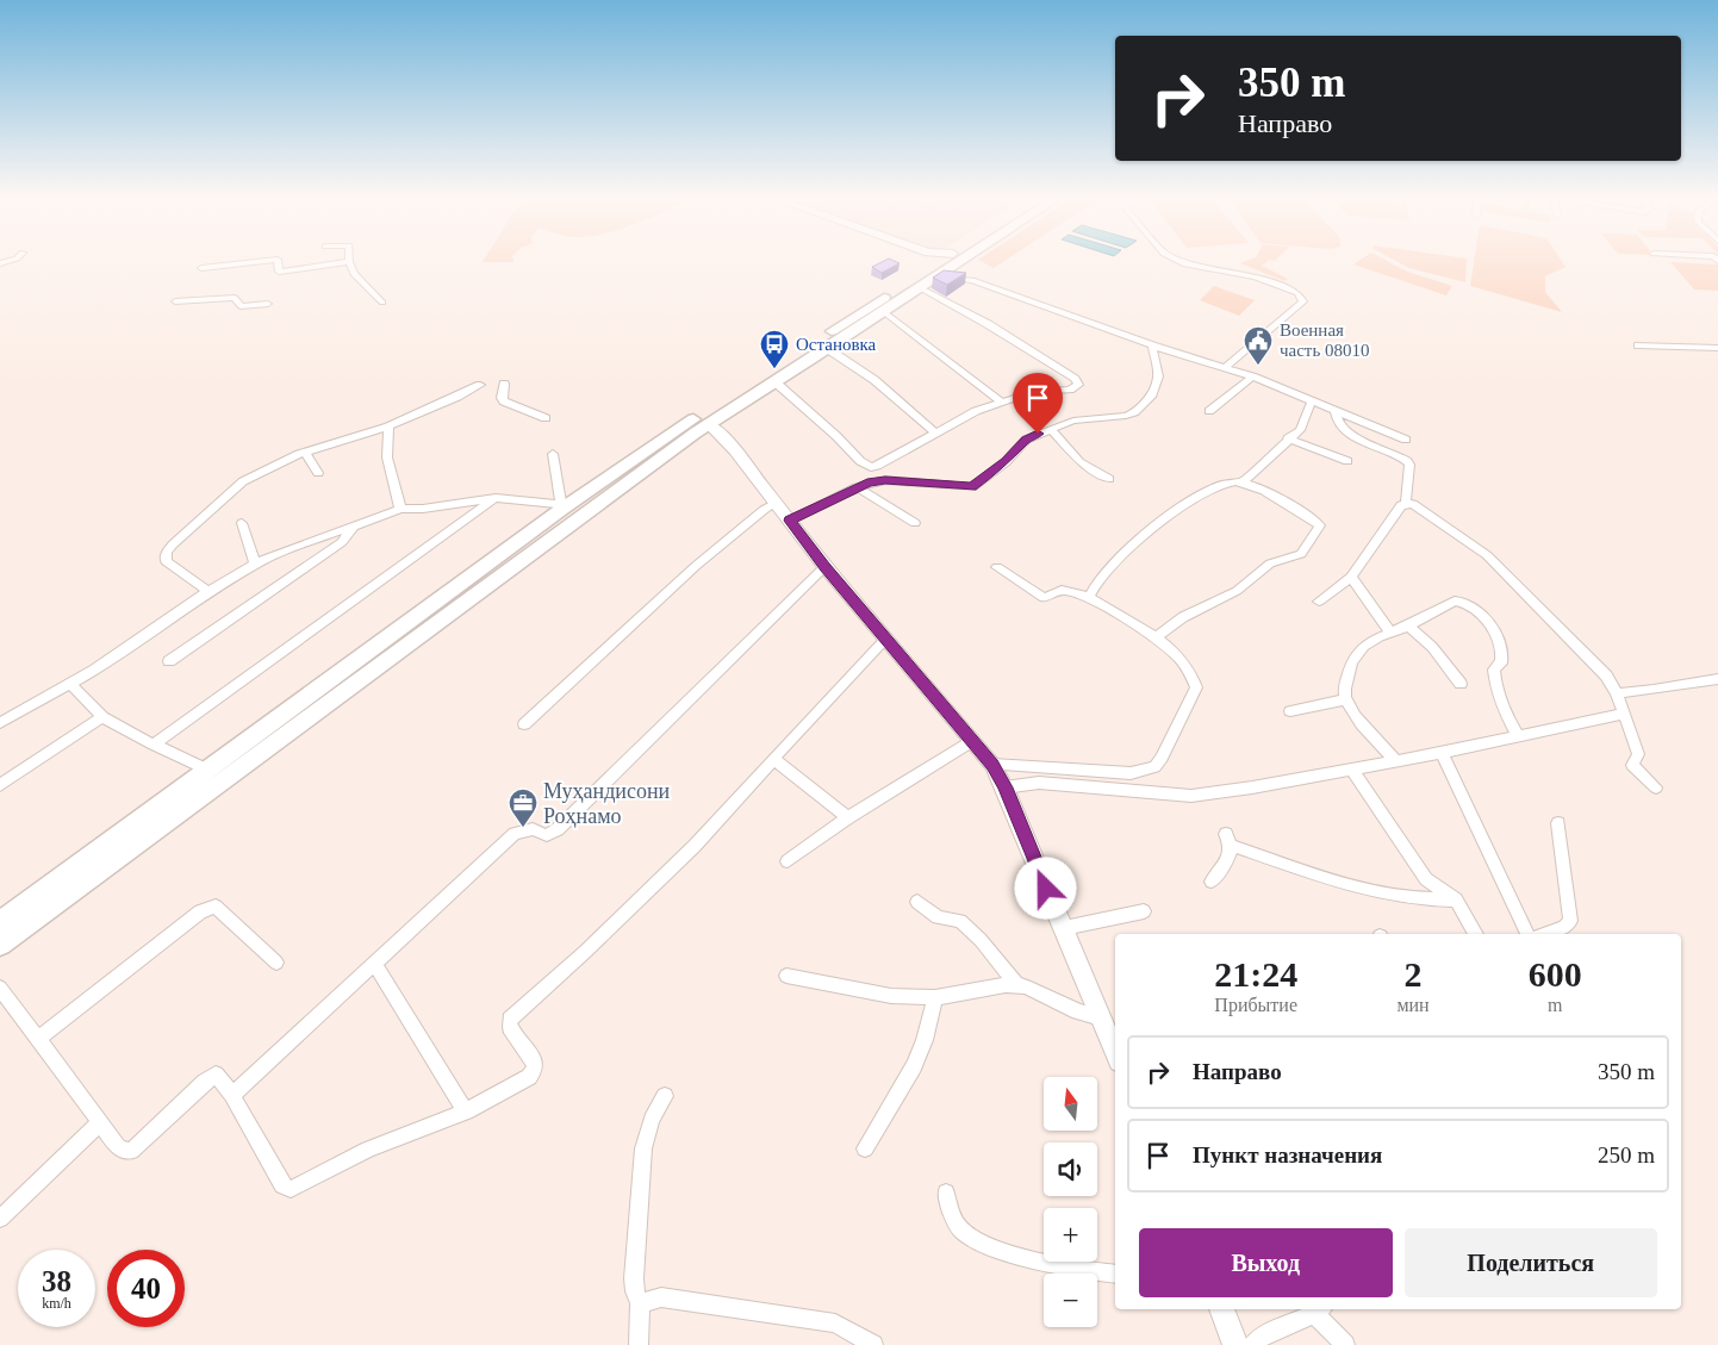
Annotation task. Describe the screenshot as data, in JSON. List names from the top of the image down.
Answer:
{
  "places": {
    "public building": ["Военная часть 08010"],
    "bus stop": ["Остановка"],
    "office": ["Муҳандисони Роҳнамо"]
  },
  "north": "top",
  "page": {
    "turn": ["350 m", "Направо"],
    "eta": [
      "21:24",
      "Прибытие",
      "2",
      "мин",
      "600",
      "m"
    ],
    "list": [
      {
        "name": "Направо",
        "value": "350 m"
      },
      {
        "name": "Пункт назначения",
        "value": "250 m"
      }
    ],
    "map_buttons": ["+", "−"],
    "buttons": ["Выход", "Поделиться"],
    "speed": "38 km/h",
    "limit": "40"
  }
}
